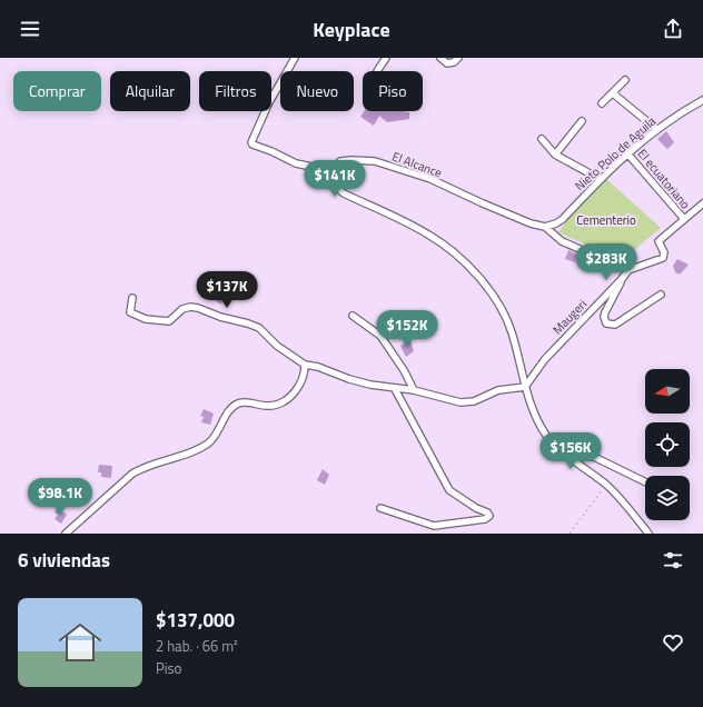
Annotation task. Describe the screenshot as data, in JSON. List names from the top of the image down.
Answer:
{
  "streets": {
    "street": [
      "Nieto Polo de Aguila",
      "El Alcance",
      "El ecuatoriano",
      "Maugeri"
    ]
  },
  "crossings": [
    ["Nieto Polo de Aguila", "El Alcance"],
    ["Nieto Polo de Aguila", "El ecuatoriano"],
    ["El Alcance", "Maugeri"]
  ],
  "parks": ["Cementerio"],
  "north": "left",
  "page": {
    "header": "Keyplace",
    "chip": [
      "Comprar",
      "Alquilar",
      "Filtros",
      "Nuevo",
      "Piso"
    ],
    "price": [
      "$141K",
      "$283K",
      "$137K",
      "$152K",
      "$156K",
      "$98.1K"
    ],
    "heading": "6 viviendas",
    "list": [
      {
        "name": "$137,000",
        "note": "2 hab. · 66 m² · Piso"
      }
    ]
  }
}
